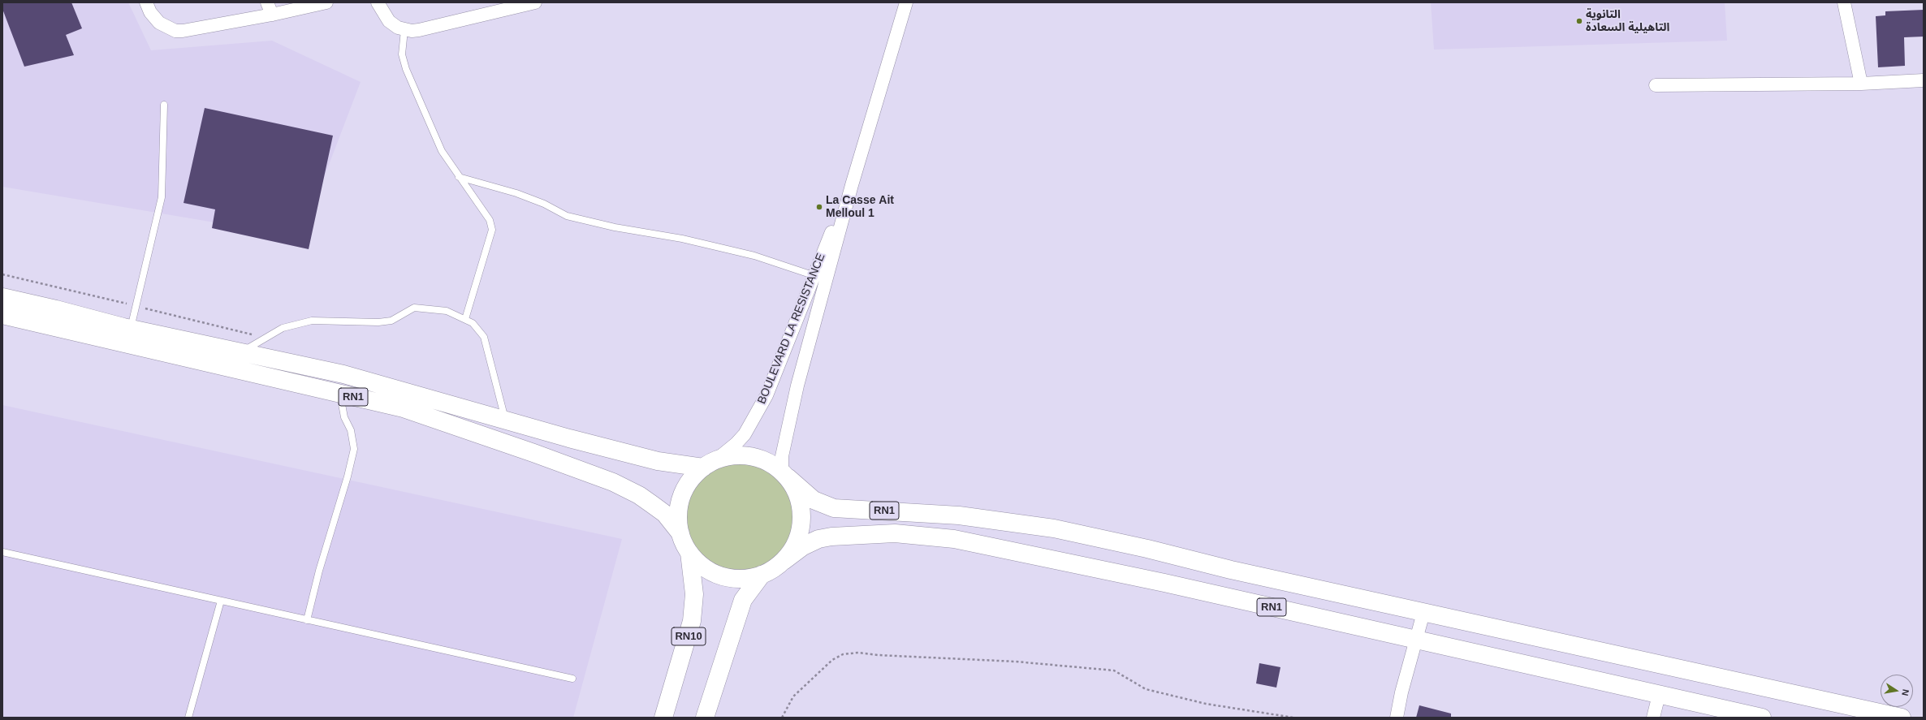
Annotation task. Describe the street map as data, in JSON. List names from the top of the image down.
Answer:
{
  "streets": {
    "highway": ["RN1", "RN10"],
    "street": ["BOULEVARD LA RESISTANCE"]
  },
  "crossings": [
    ["BOULEVARD LA RESISTANCE", "RN1"],
    ["RN1", "RN10"]
  ],
  "places": ["التانوية التاهيلية السعادة", "La Casse Ait Melloul 1"],
  "north": "right"
}
